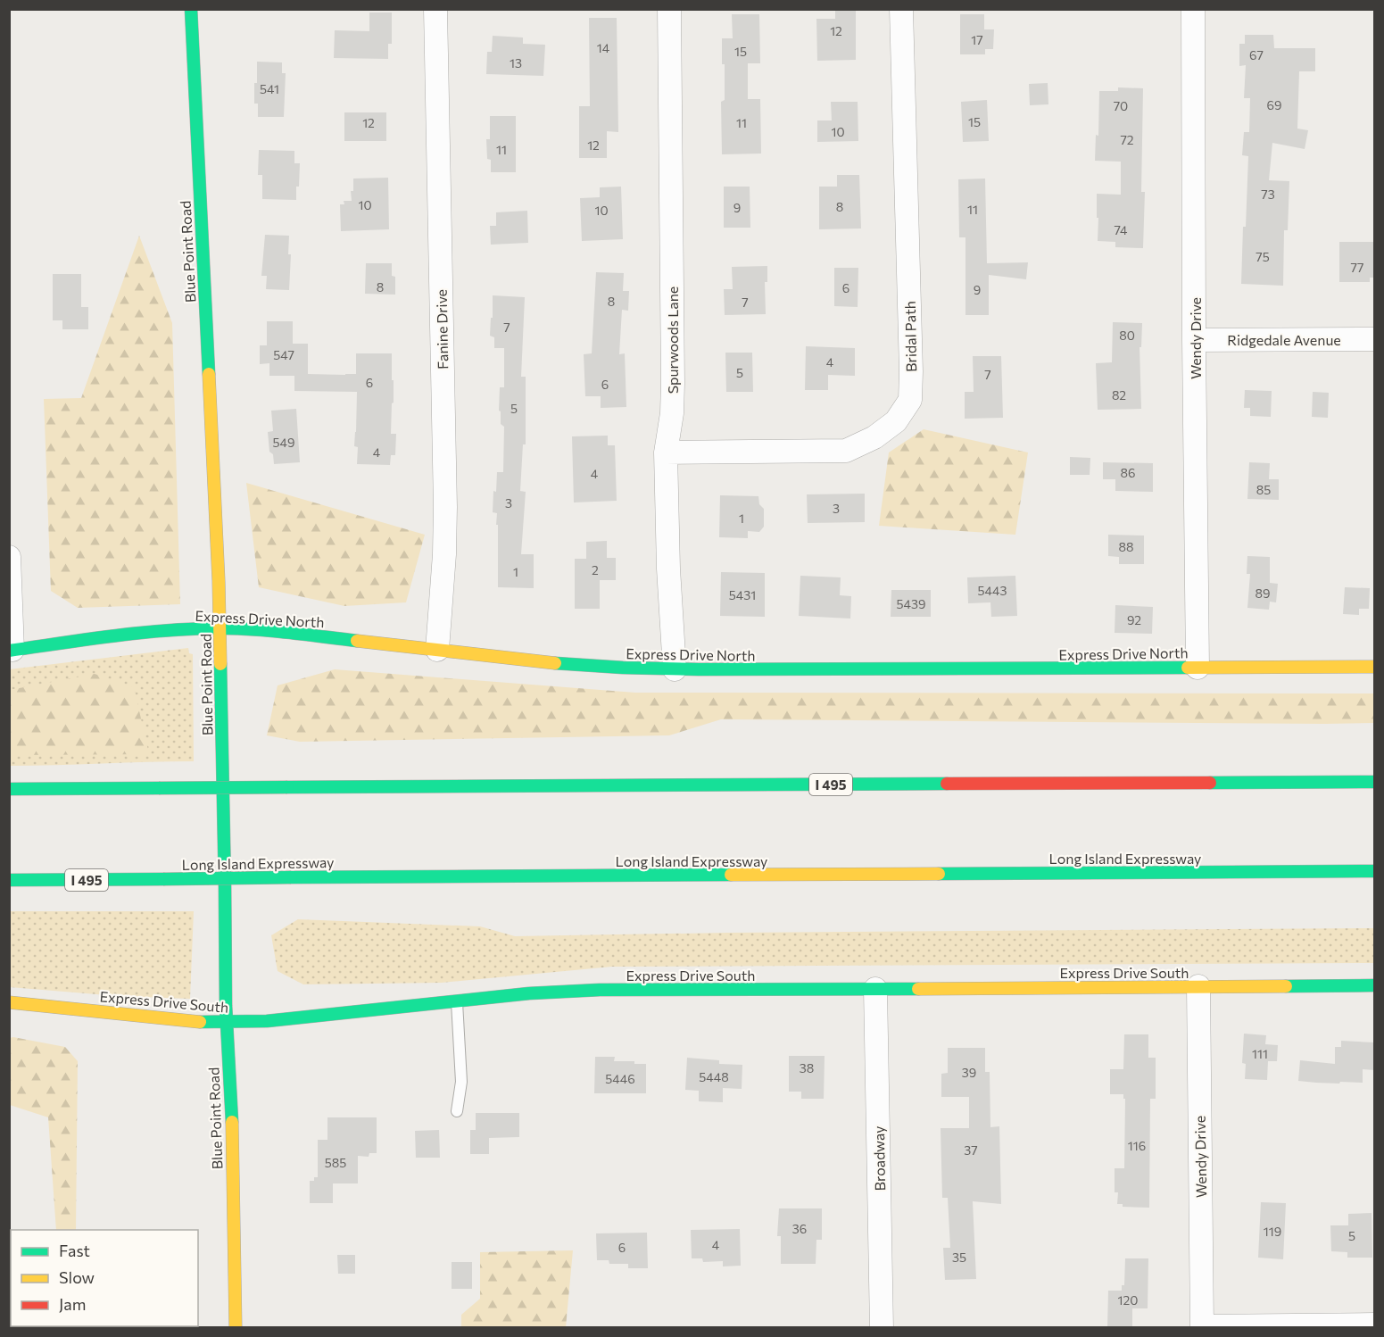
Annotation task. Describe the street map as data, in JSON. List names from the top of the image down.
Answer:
{
  "streets": {
    "main road": [
      "Blue Point Road",
      "Express Drive North",
      "I 495",
      "Long Island Expressway",
      "Express Drive South"
    ],
    "street": [
      "Fanine Drive",
      "Bridal Path",
      "Wendy Drive",
      "Ridgedale Avenue",
      "Spurwoods Lane",
      "Broadway"
    ]
  },
  "crossings": [
    ["Blue Point Road", "Express Drive North"],
    ["Blue Point Road", "Express Drive South"],
    ["Fanine Drive", "Express Drive North"],
    ["Bridal Path", "Spurwoods Lane"],
    ["Wendy Drive", "Ridgedale Avenue"],
    ["Wendy Drive", "Express Drive North"],
    ["Wendy Drive", "Express Drive South"],
    ["Spurwoods Lane", "Express Drive North"],
    ["Express Drive South", "Broadway"]
  ],
  "house_numbers": [
    "12",
    "17",
    "14",
    "15",
    "67",
    "13",
    "541",
    "69",
    "70",
    "15",
    "12",
    "11",
    "10",
    "72",
    "12",
    "11",
    "73",
    "10",
    "8",
    "9",
    "11",
    "10",
    "74",
    "75",
    "77",
    "8",
    "6",
    "9",
    "8",
    "7",
    "7",
    "80",
    "547",
    "4",
    "5",
    "7",
    "6",
    "6",
    "82",
    "5",
    "549",
    "4",
    "86",
    "4",
    "85",
    "3",
    "3",
    "1",
    "88",
    "2",
    "1",
    "5443",
    "89",
    "5431",
    "5439",
    "92",
    "111",
    "38",
    "39",
    "5448",
    "5446",
    "116",
    "37",
    "585",
    "36",
    "119",
    "5",
    "4",
    "6",
    "35",
    "120"
  ],
  "legend": ["Fast", "Slow", "Jam"]
}
